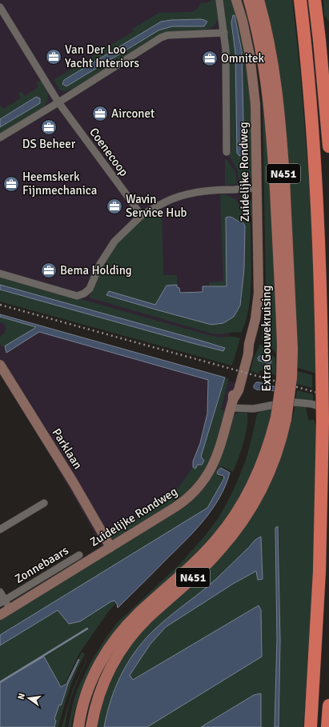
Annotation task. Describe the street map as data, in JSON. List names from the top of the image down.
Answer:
{
  "streets": {
    "main road": [
      "Zuidelijke Rondweg",
      "N451",
      "Extra Gouwekruising",
      "Parklaan"
    ],
    "street": ["Coenecoop", "Zonnebaars"]
  },
  "crossings": [
    ["Zuidelijke Rondweg", "Parklaan"]
  ],
  "places": {
    "office": [
      "Van Der Loo Yacht Interiors",
      "Omnitek",
      "Airconet",
      "DS Beheer",
      "Heemskerk Fijnmechanica",
      "Wavin Service Hub",
      "Bema Holding"
    ]
  },
  "north": "left"
}
